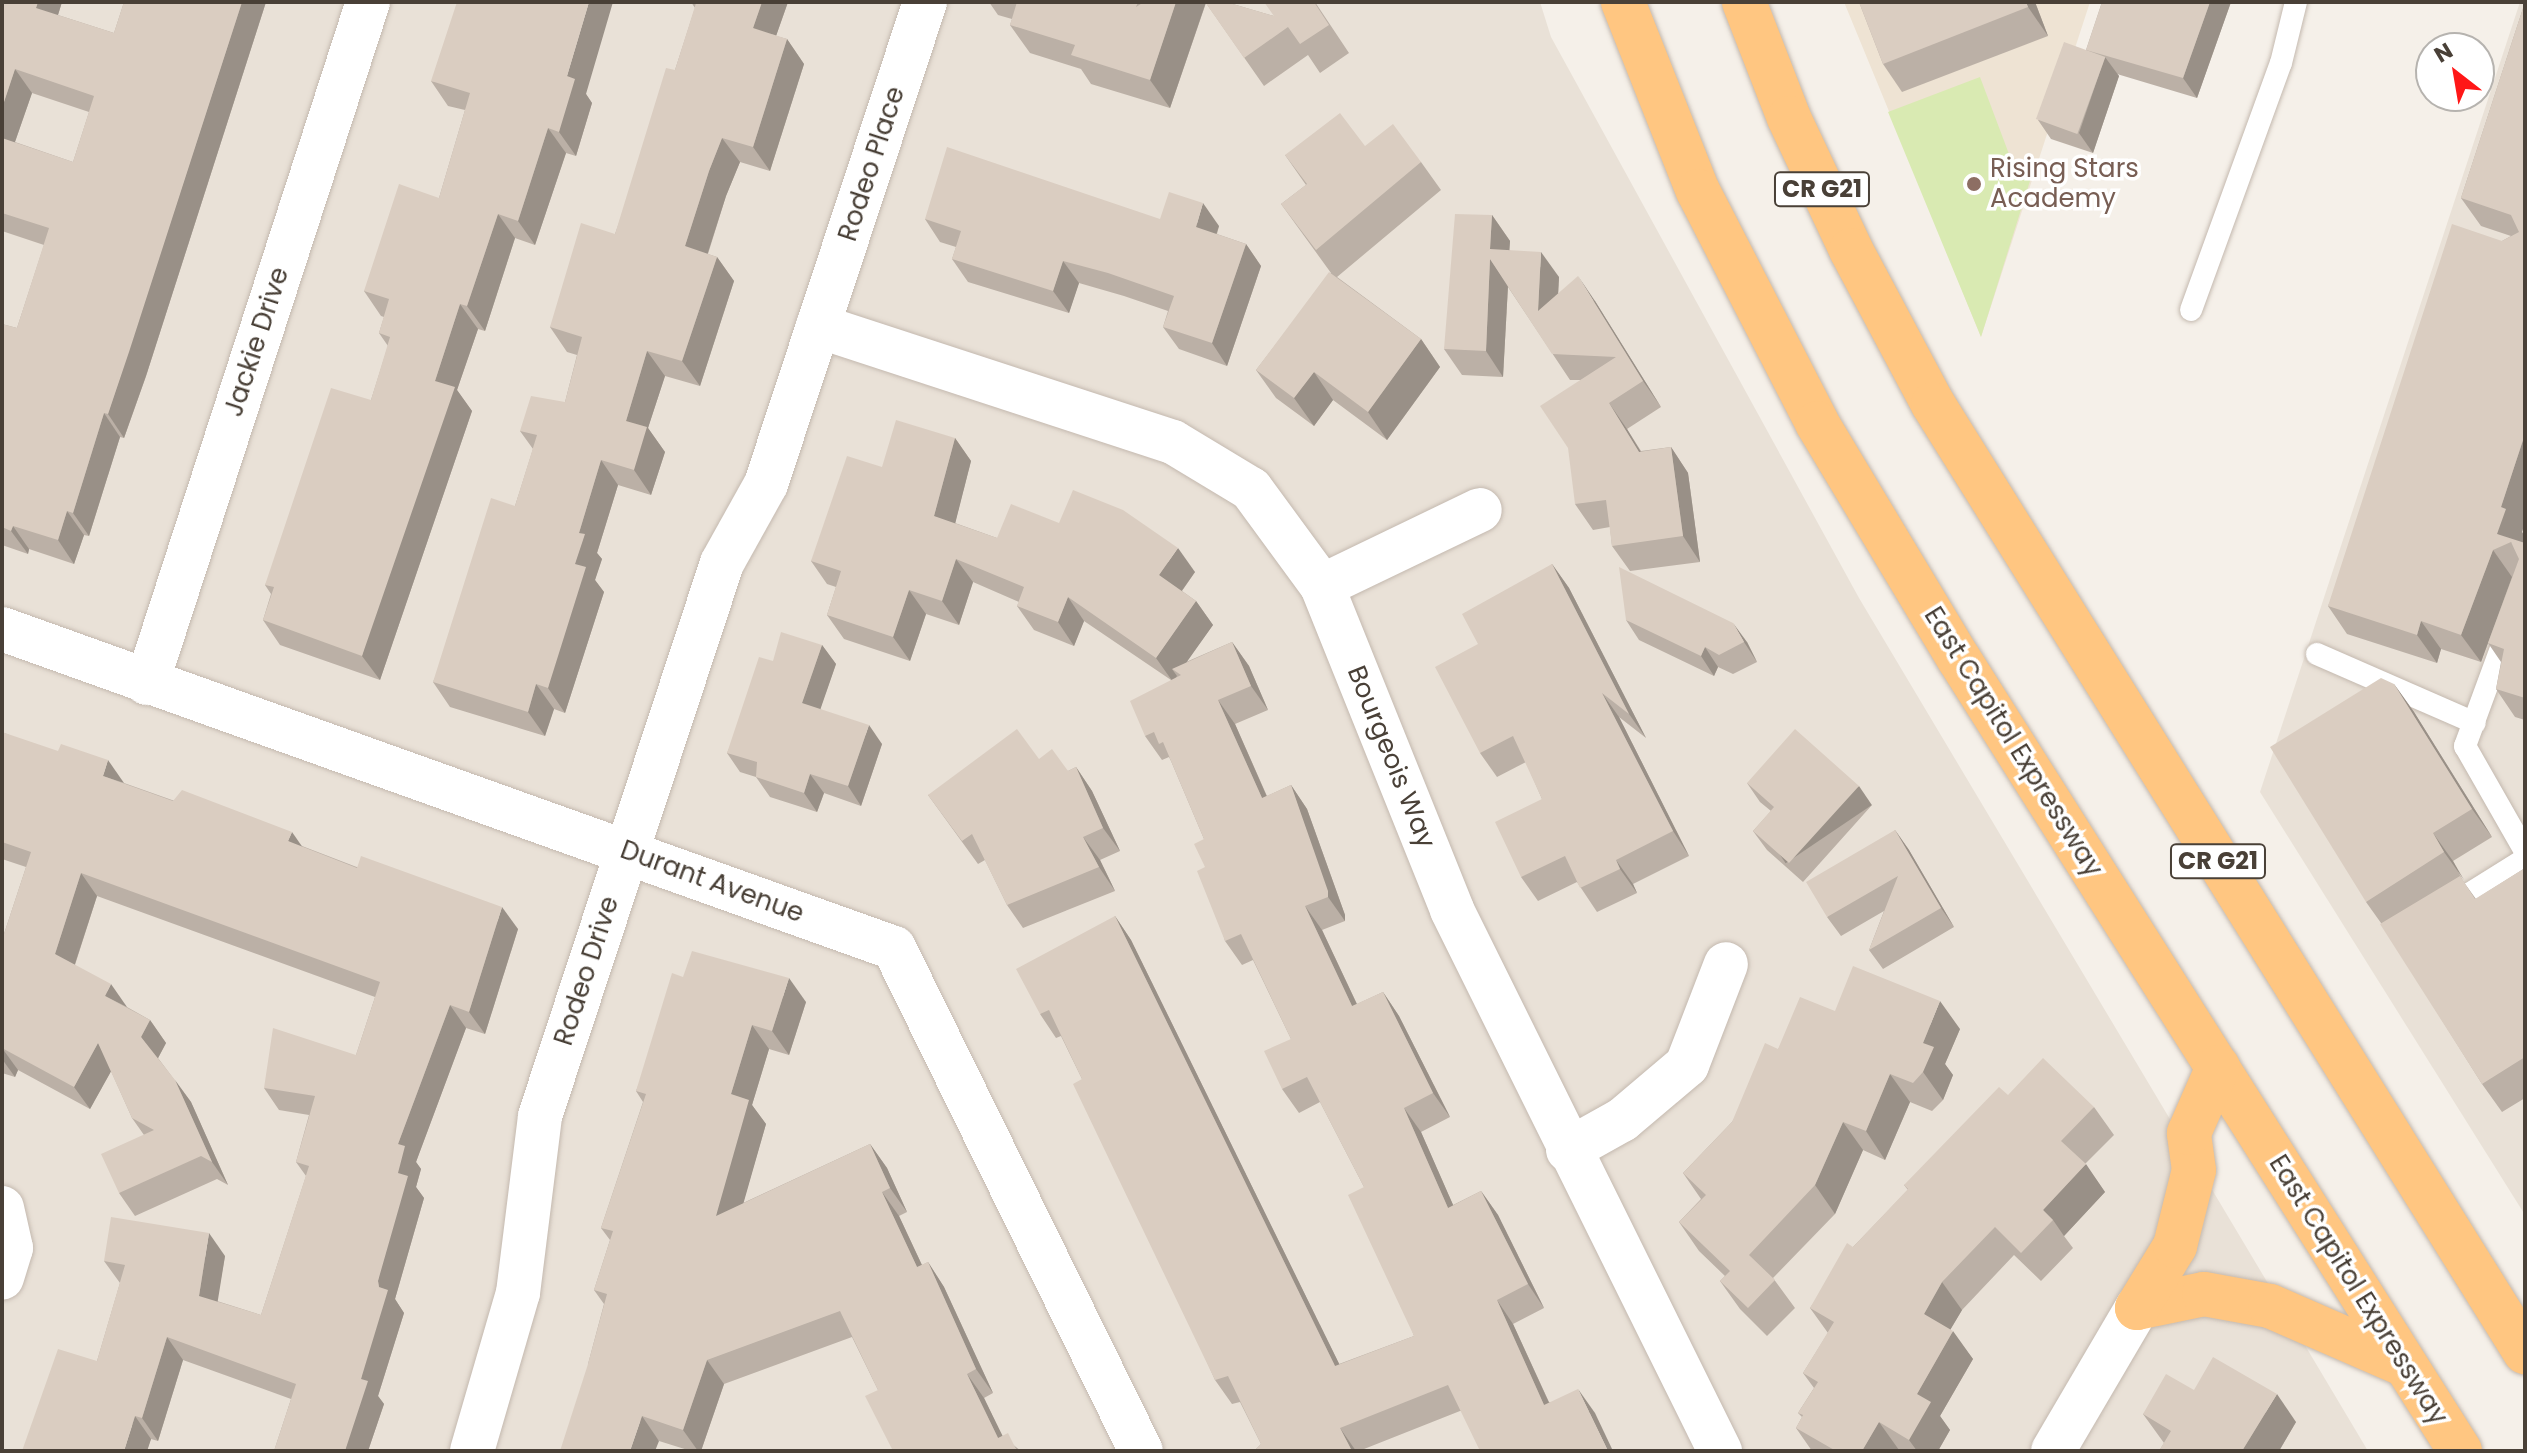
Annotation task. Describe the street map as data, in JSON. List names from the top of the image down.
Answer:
{
  "streets": {
    "highway": ["CR G21", "East Capitol Expressway"],
    "street": [
      "Rodeo Place",
      "Jackie Drive",
      "Bourgeois Way",
      "Durant Avenue",
      "Rodeo Drive"
    ]
  },
  "crossings": [
    ["Rodeo Place", "Bourgeois Way"],
    ["Rodeo Place", "Rodeo Drive"],
    ["Jackie Drive", "Durant Avenue"],
    ["Bourgeois Way", "Rodeo Drive"],
    ["Durant Avenue", "Rodeo Drive"]
  ],
  "places": ["Rising Stars Academy"],
  "north": "top left"
}
